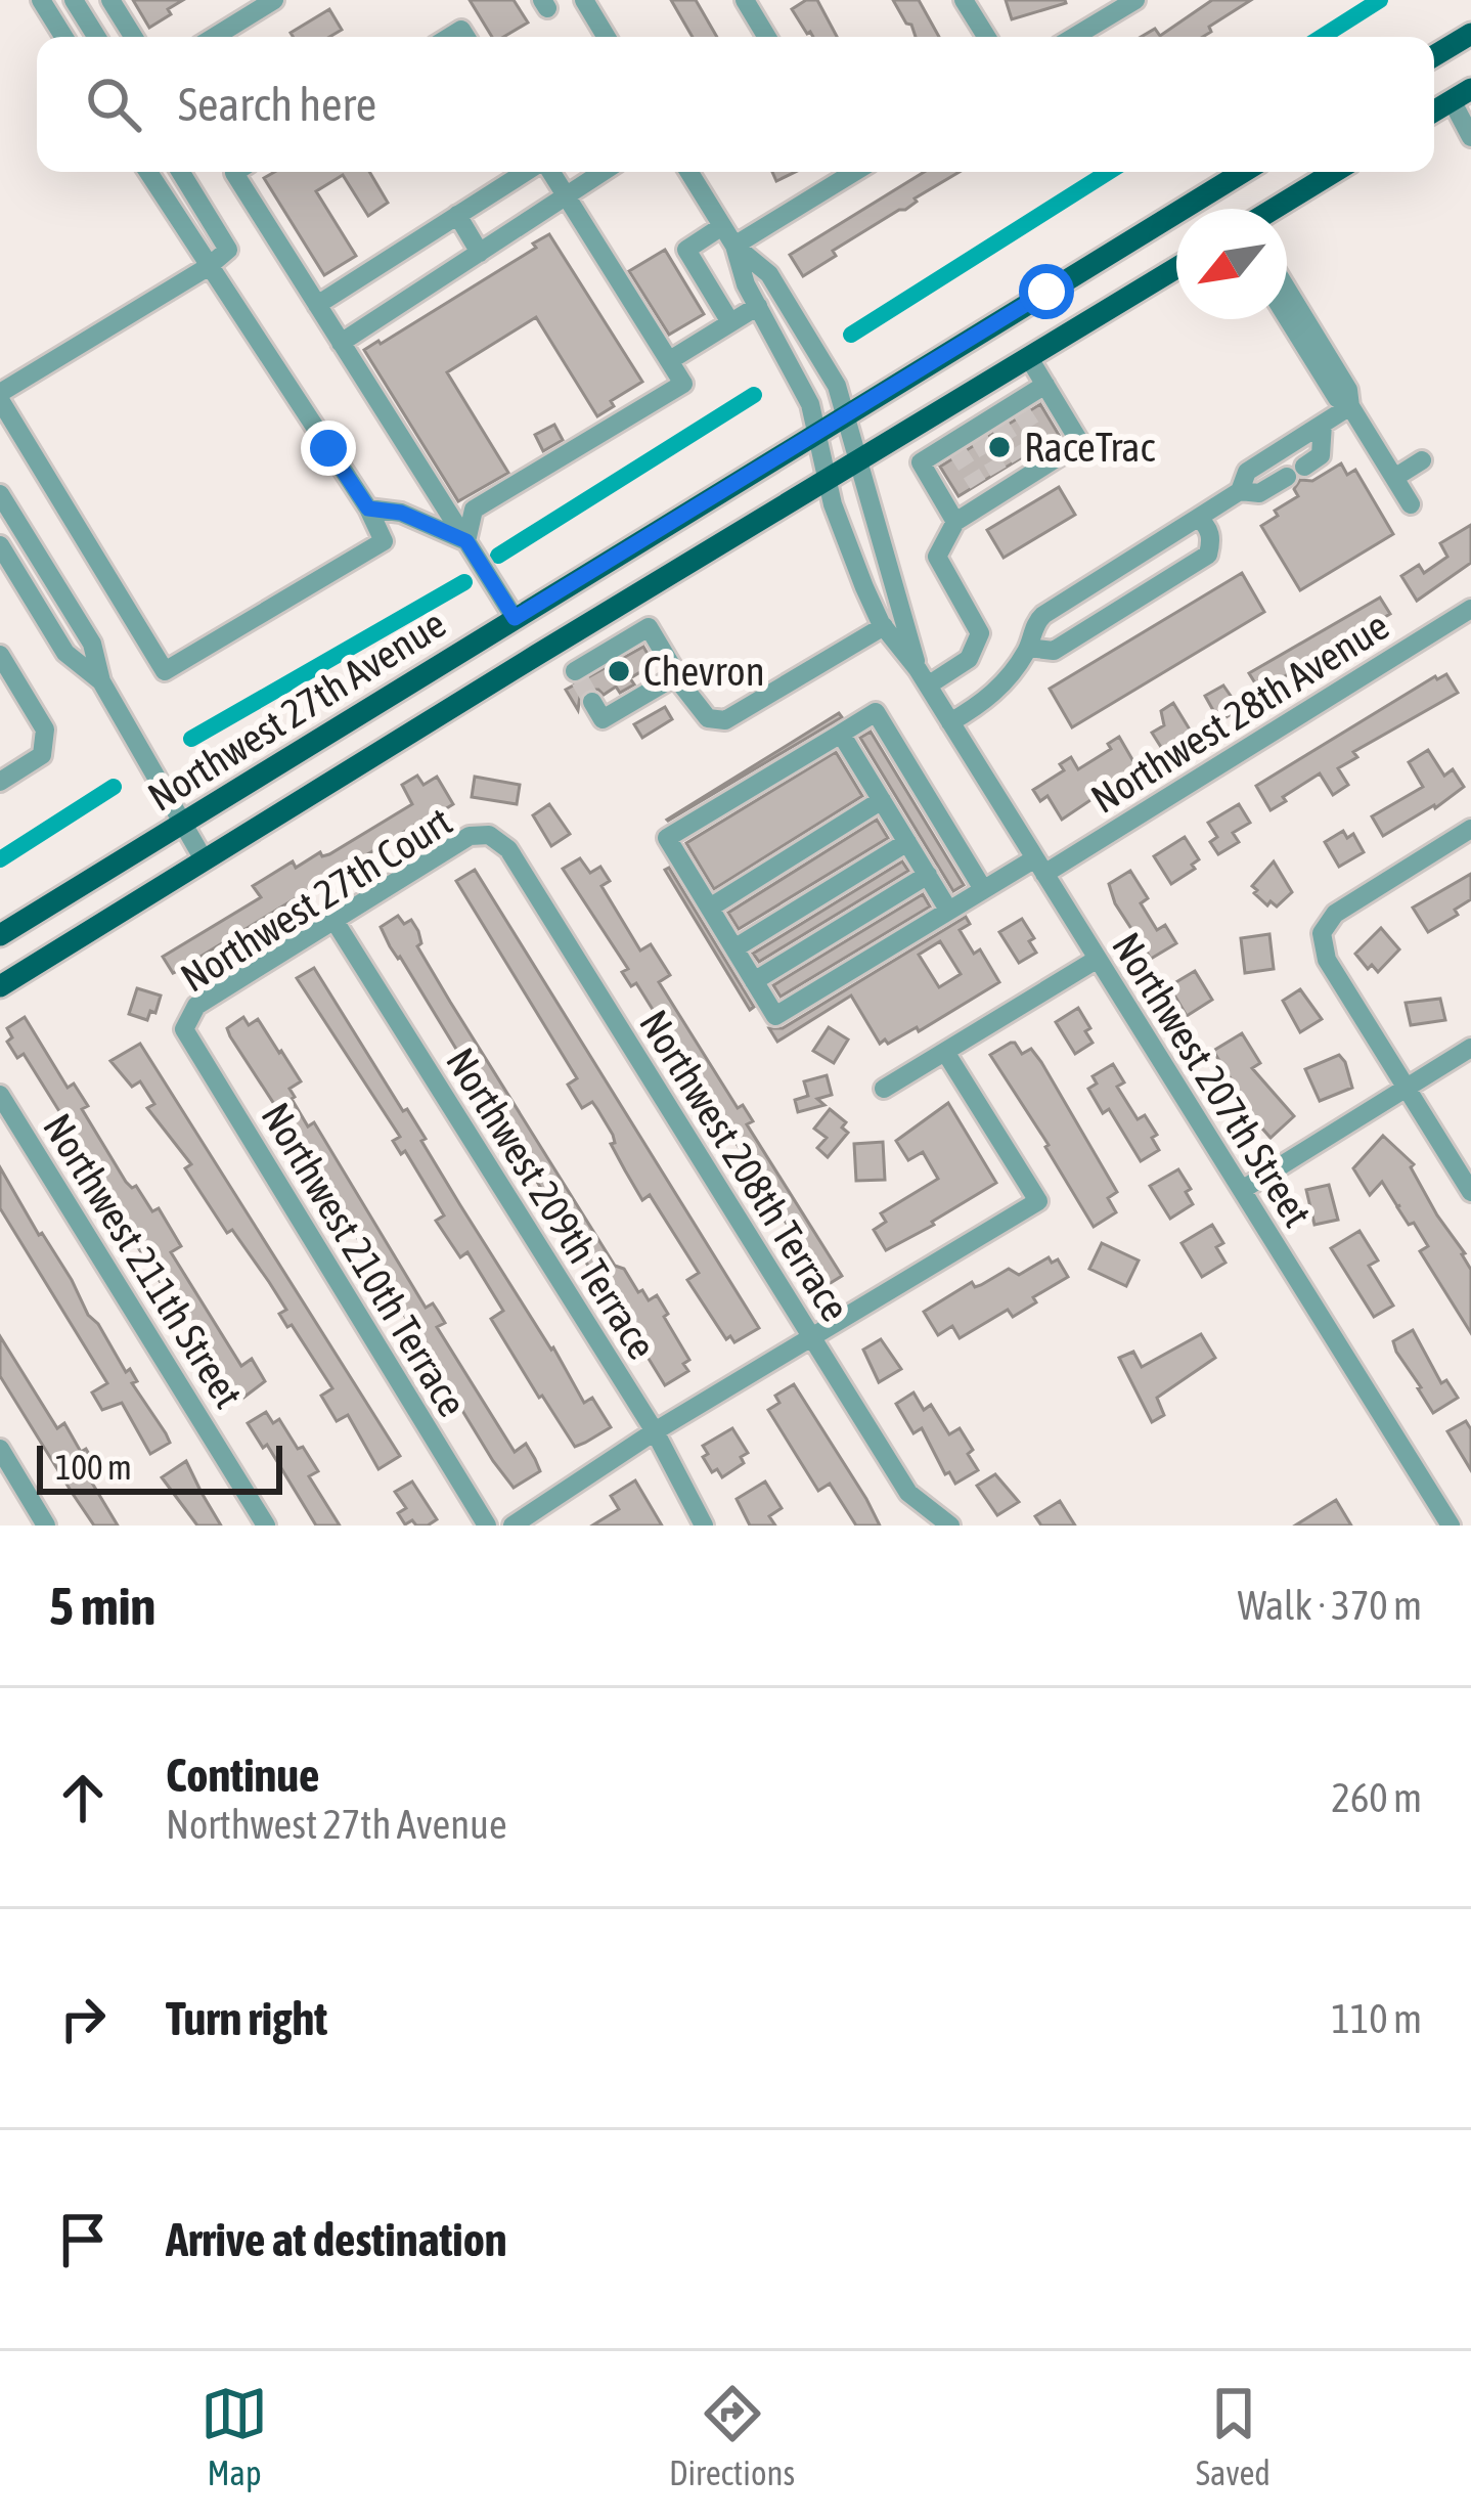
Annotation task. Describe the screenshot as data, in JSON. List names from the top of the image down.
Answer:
{
  "streets": {
    "main road": ["Northwest 27th Avenue"],
    "street": [
      "Northwest 28th Avenue",
      "Northwest 27th Court",
      "Northwest 207th Street",
      "Northwest 208th Terrace",
      "Northwest 209th Terrace",
      "Northwest 210th Terrace",
      "Northwest 211th Street"
    ]
  },
  "crossings": [
    ["Northwest 27th Avenue", "Northwest 207th Street"],
    ["Northwest 28th Avenue", "Northwest 207th Street"],
    ["Northwest 27th Court", "Northwest 208th Terrace"],
    ["Northwest 27th Court", "Northwest 209th Terrace"],
    ["Northwest 27th Court", "Northwest 210th Terrace"]
  ],
  "places": ["RaceTrac", "Chevron"],
  "scale_bar": "100 m",
  "north": "bottom left",
  "page": {
    "search": "Search here",
    "scale": "100 m",
    "heading": ["5 min", "Walk · 370 m"],
    "list": [
      ["Continue", "Northwest 27th Avenue", "260 m"],
      ["Turn right", "110 m"],
      "Arrive at destination"
    ],
    "nav": ["Map", "Directions", "Saved"]
  }
}
